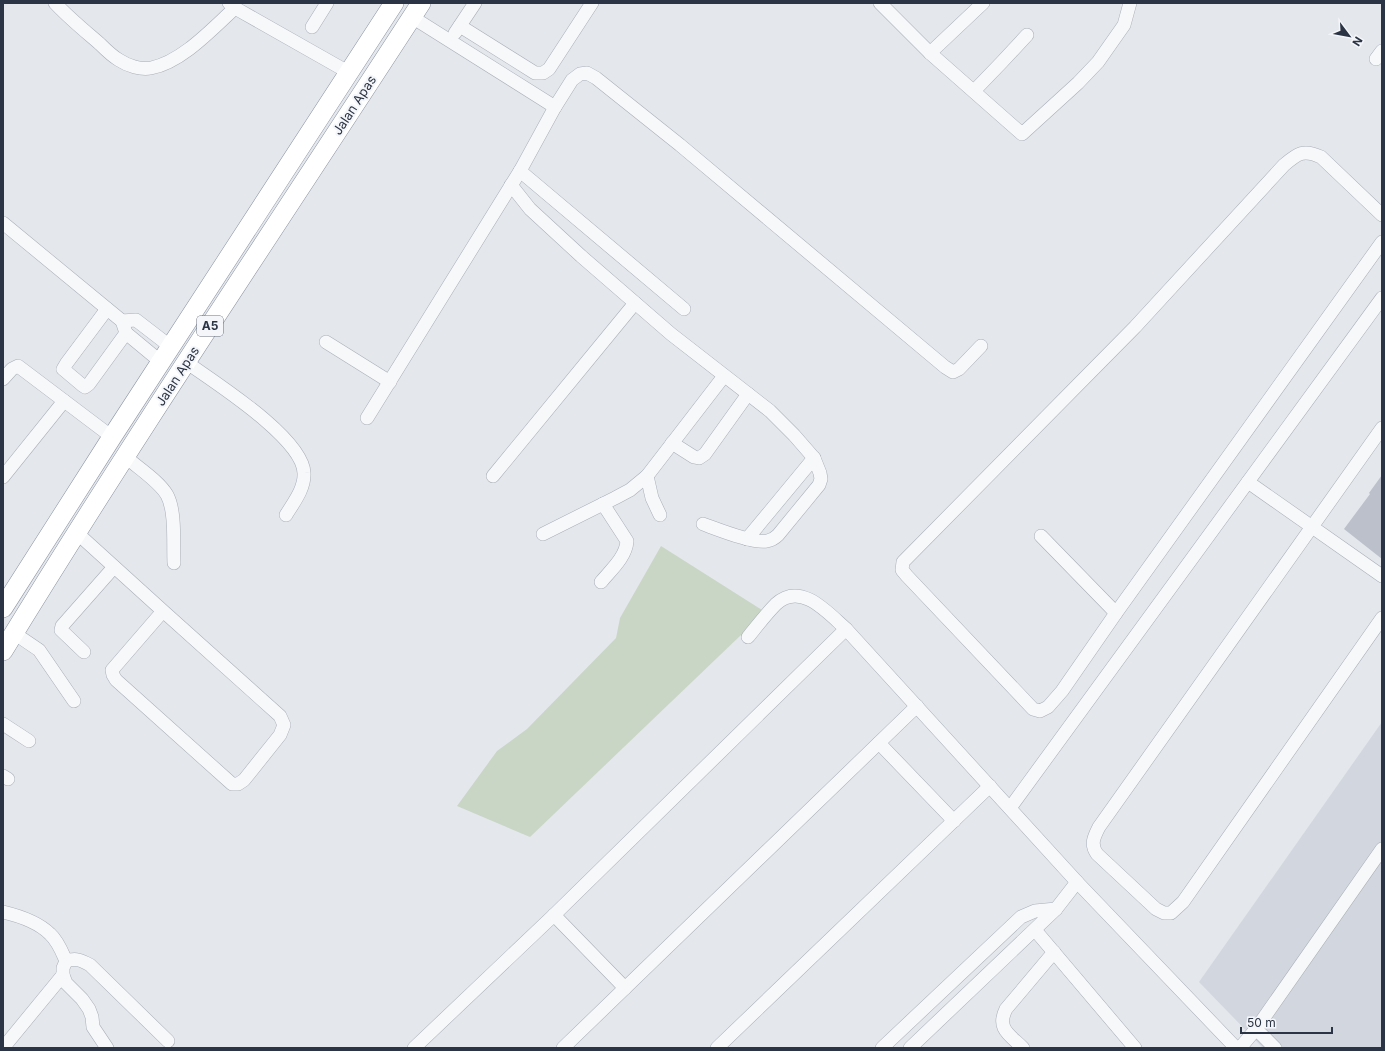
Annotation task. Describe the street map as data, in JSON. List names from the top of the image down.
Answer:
{
  "streets": {
    "highway": ["Jalan Apas", "A5"]
  },
  "scale_bar": "50 m",
  "north": "bottom right"
}
